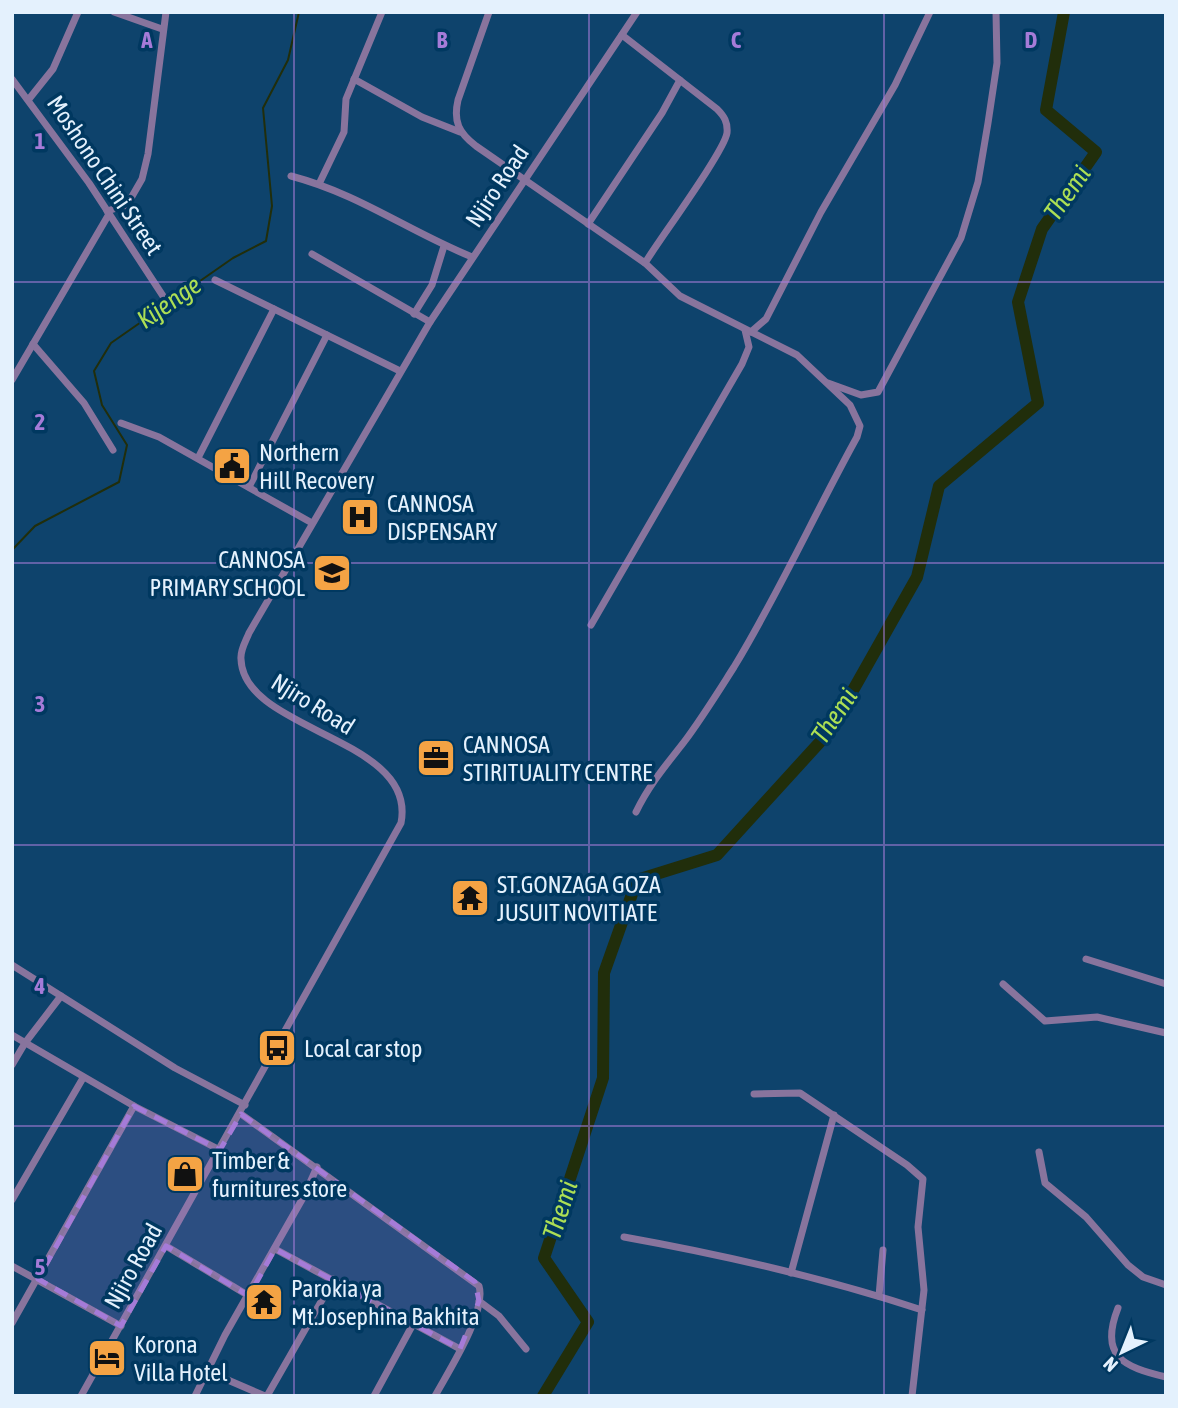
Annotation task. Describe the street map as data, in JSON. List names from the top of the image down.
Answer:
{
  "streets": {
    "street": ["Moshono Chini Street", "Njiro Road"]
  },
  "water": ["Themi", "Kijenge"],
  "places": {
    "public building": ["Northern Hill Recovery"],
    "hospital": ["CANNOSA DISPENSARY"],
    "school or university": ["CANNOSA PRIMARY SCHOOL"],
    "office": ["CANNOSA STIRITUALITY CENTRE"],
    "temple": ["ST.GONZAGA GOZA JUSUIT NOVITIATE", "Parokia ya Mt.Josephina Bakhita"],
    "bus stop": ["Local car stop"],
    "shop": ["Timber & furnitures store"],
    "hotel": ["Korona Villa Hotel"]
  },
  "north": "bottom left",
  "grid": {
    "columns": [
      "A",
      "B",
      "C",
      "D"
    ],
    "rows": [
      "1",
      "2",
      "3",
      "4",
      "5"
    ]
  }
}
